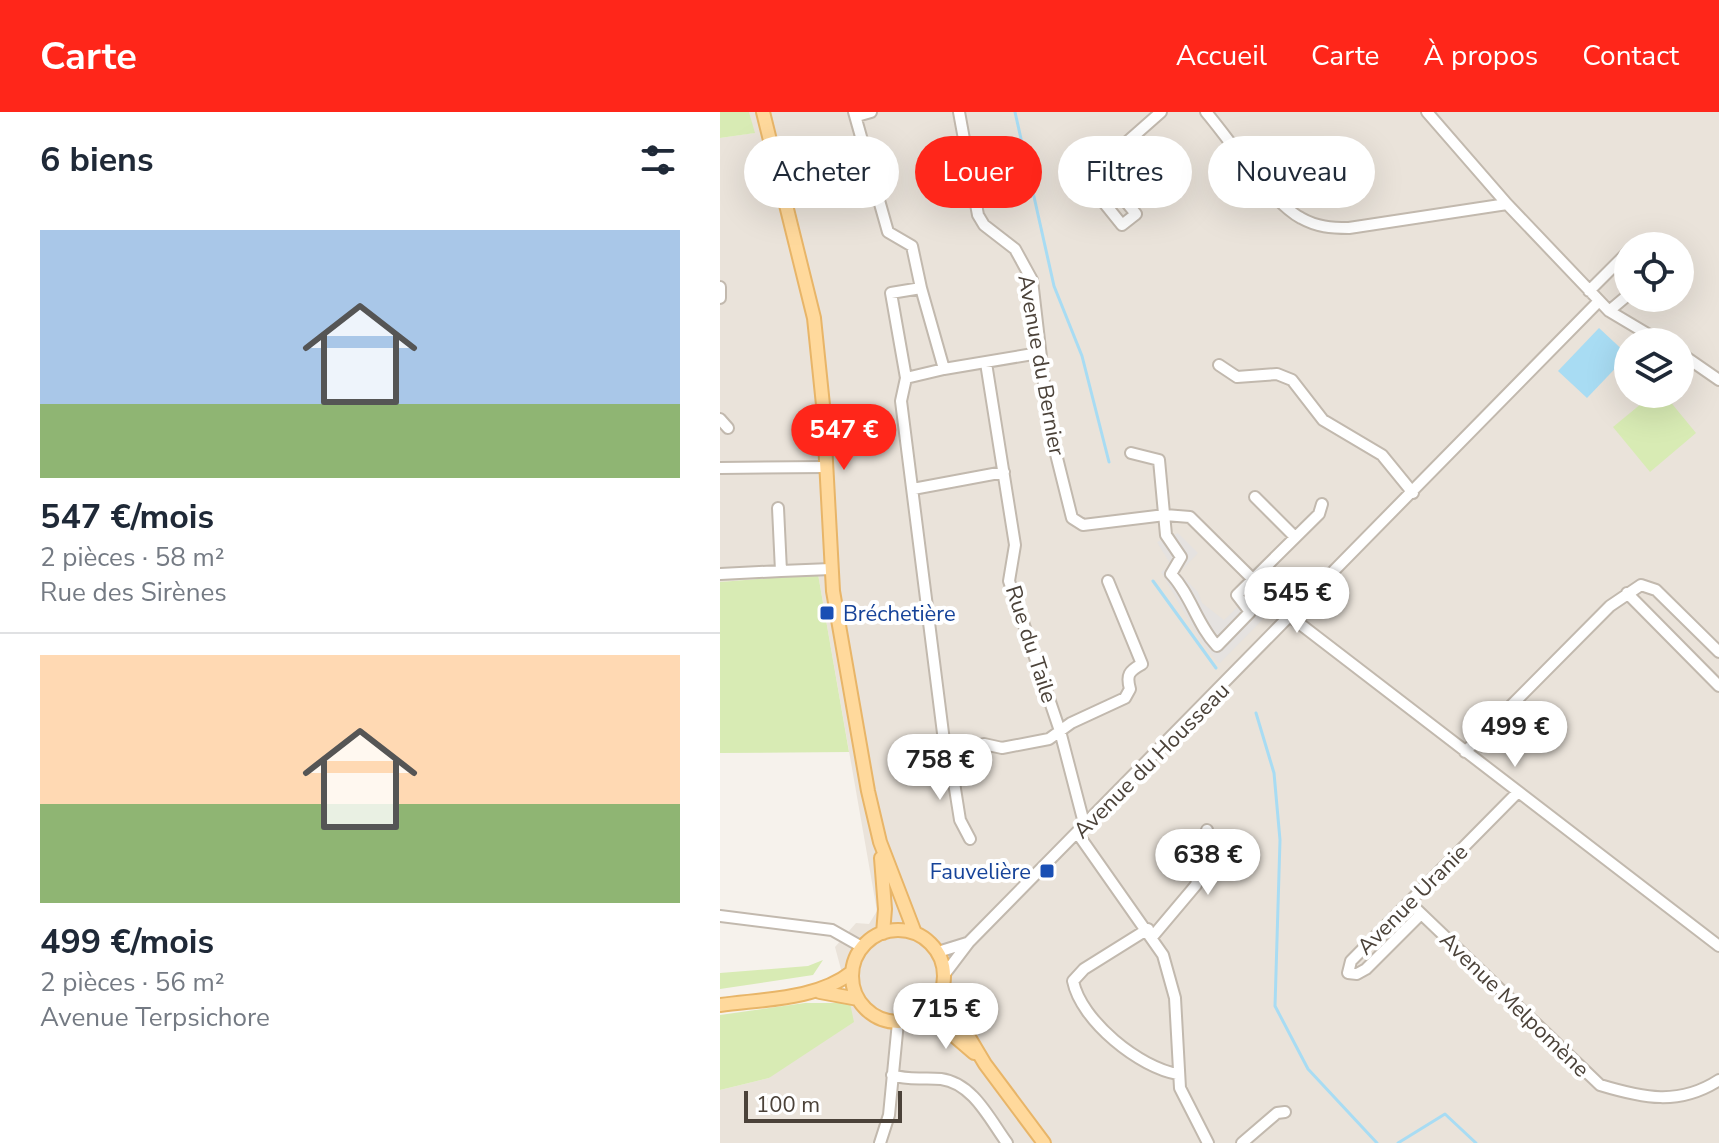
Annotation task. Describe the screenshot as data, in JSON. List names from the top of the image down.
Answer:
{
  "streets": {
    "street": [
      "Avenue du Bernier",
      "Rue du Taile",
      "Avenue du Housseau",
      "Avenue Uranie",
      "Avenue Melpomène"
    ]
  },
  "crossings": [
    ["Avenue du Bernier", "Avenue du Housseau"],
    ["Avenue du Bernier", "Avenue Uranie"],
    ["Rue du Taile", "Avenue du Housseau"],
    ["Avenue Uranie", "Avenue Melpomène"]
  ],
  "places": {
    "transit": ["Bréchetière", "Fauvelière"]
  },
  "scale_bar": "100 m",
  "page": {
    "header": "Carte",
    "nav": [
      "Accueil",
      "Carte",
      "À propos",
      "Contact"
    ],
    "heading": "6 biens",
    "chip": [
      "Acheter",
      "Louer",
      "Filtres",
      "Nouveau"
    ],
    "list": [
      {
        "name": "547 €/mois",
        "note": "2 pièces · 58 m² · Rue des Sirènes"
      },
      {
        "name": "499 €/mois",
        "note": "2 pièces · 56 m² · Avenue Terpsichore"
      }
    ],
    "price": [
      "547 €",
      "545 €",
      "499 €",
      "758 €",
      "638 €",
      "715 €"
    ],
    "scale": "100 m"
  }
}
